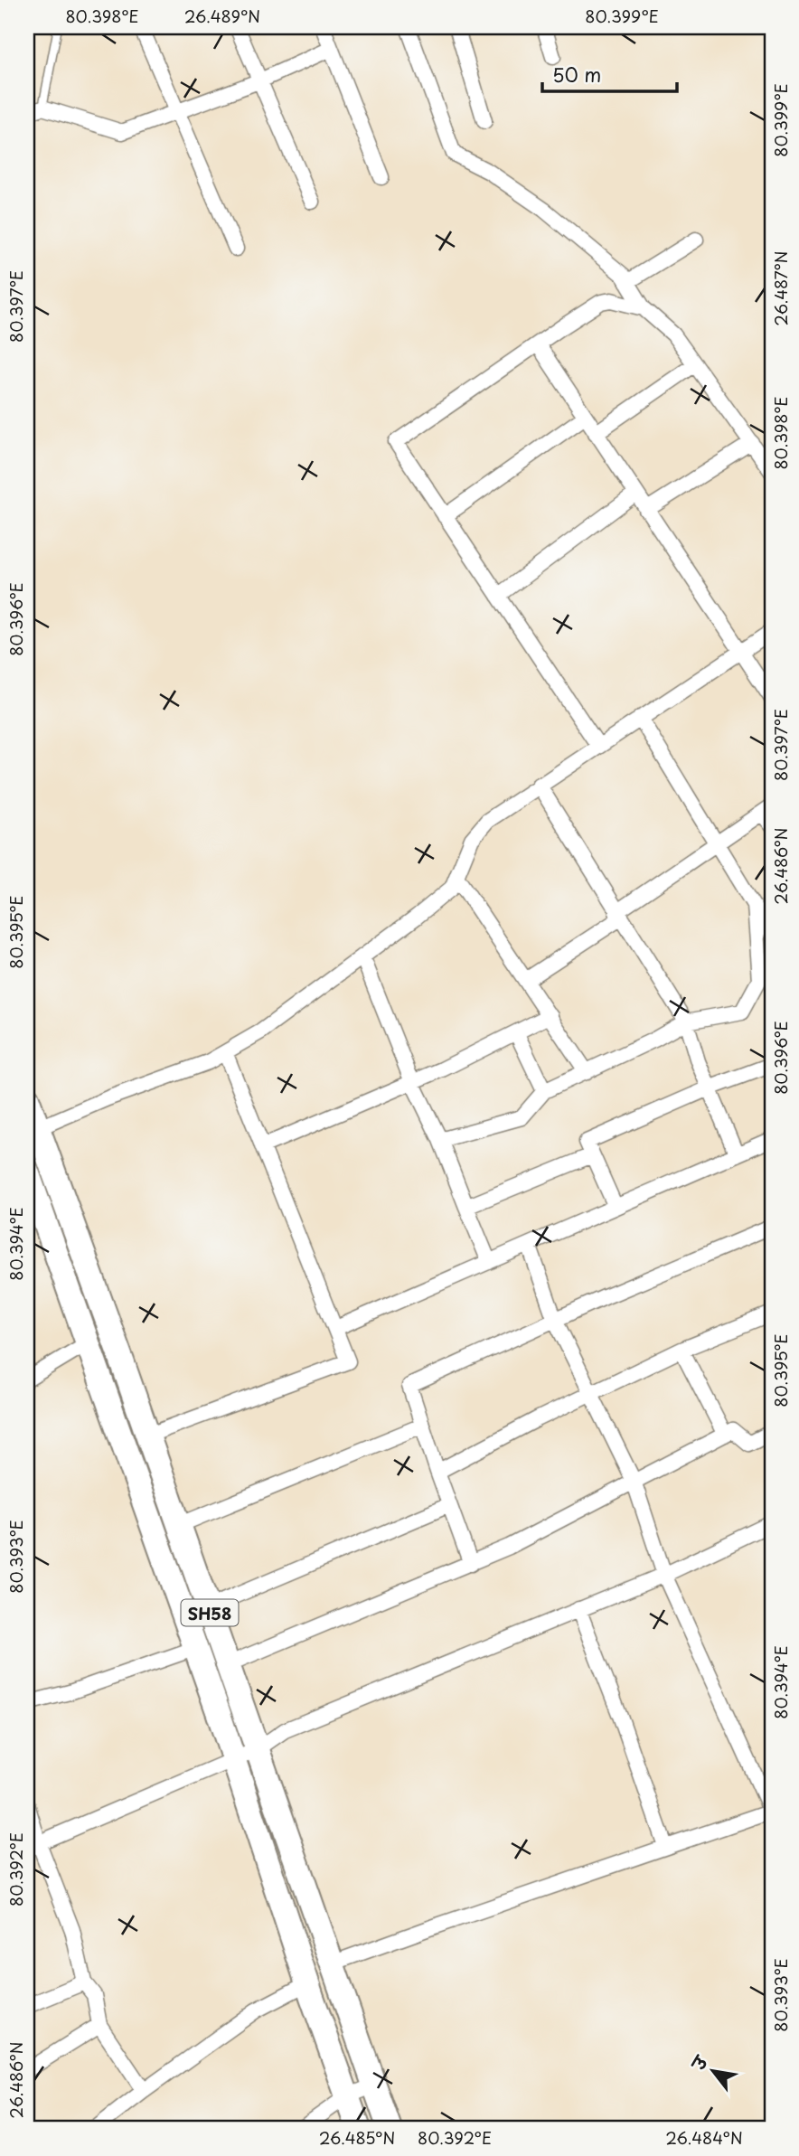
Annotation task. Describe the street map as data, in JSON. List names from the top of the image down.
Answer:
{
  "streets": {
    "main road": ["SH58"]
  },
  "scale_bar": "50 m",
  "north": "top left",
  "coordinates": [
    "80.398°E",
    "26.489°N",
    "80.399°E",
    "26.487°N",
    "80.397°E",
    "80.396°E",
    "26.486°N",
    "80.395°E",
    "80.394°E",
    "80.393°E",
    "80.392°E",
    "26.485°N",
    "26.484°N"
  ]
}
